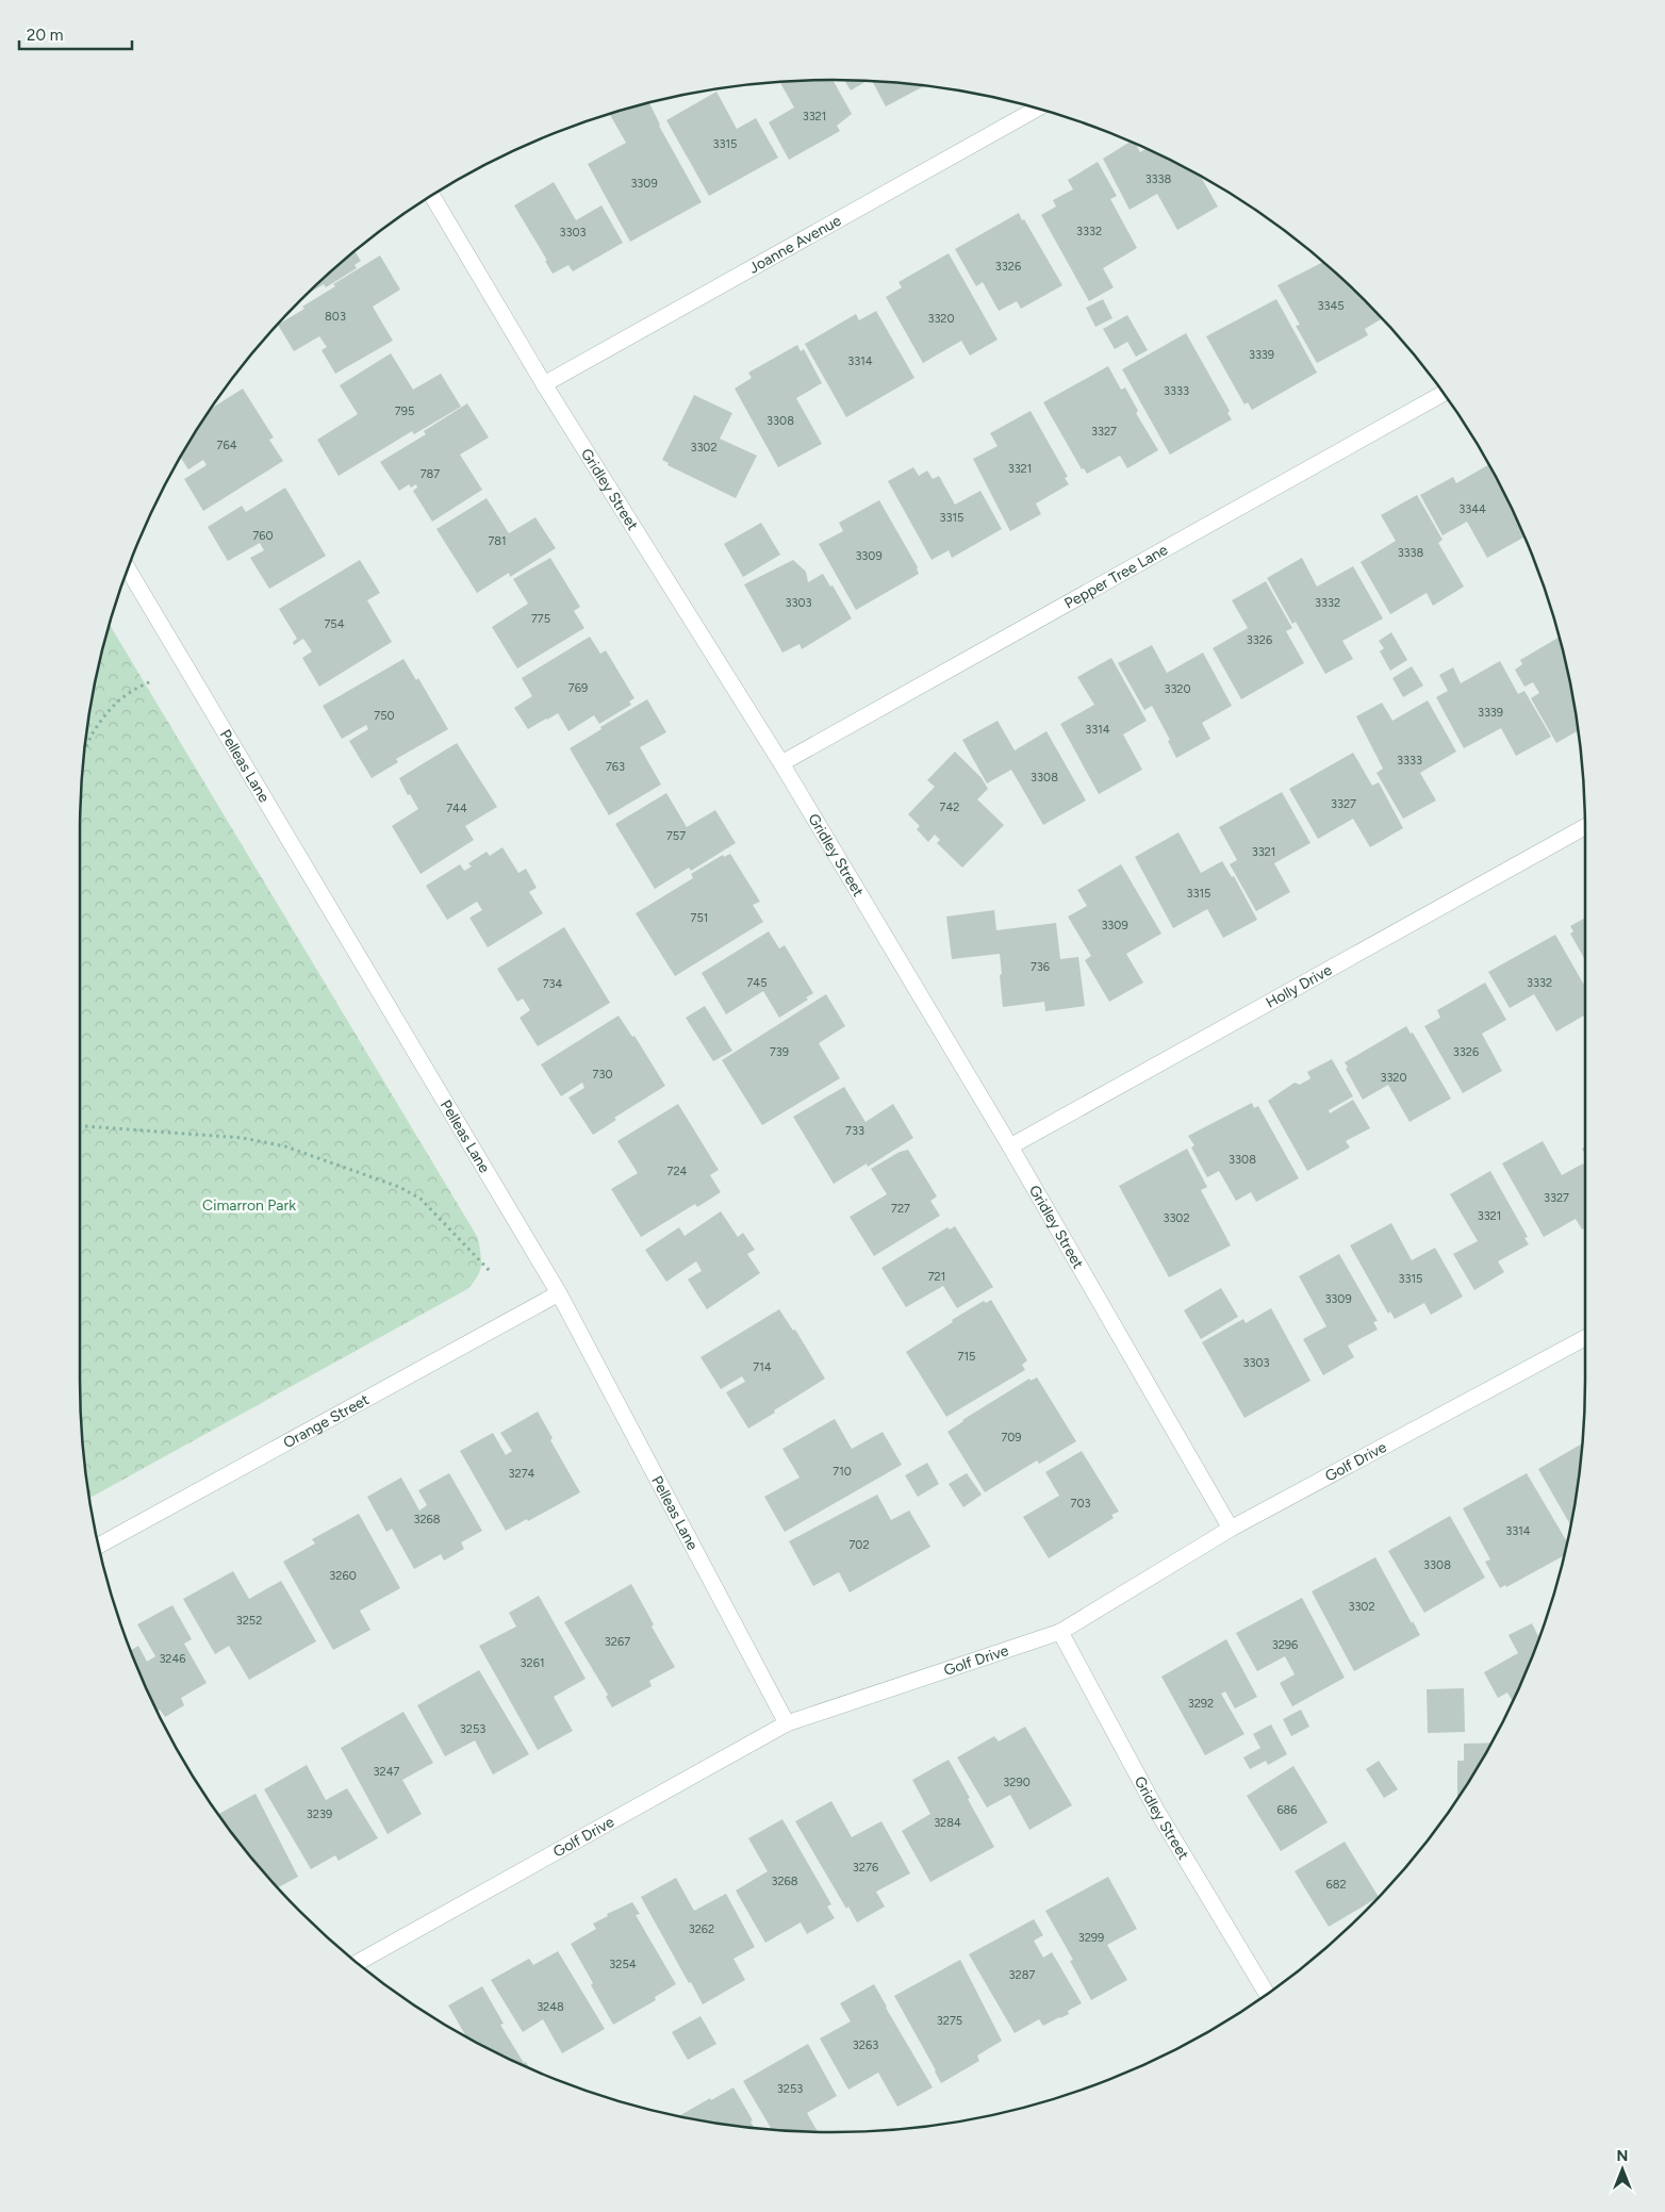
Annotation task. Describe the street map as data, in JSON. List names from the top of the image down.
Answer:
{
  "streets": {
    "street": [
      "Joanne Avenue",
      "Gridley Street",
      "Pepper Tree Lane",
      "Pelleas Lane",
      "Holly Drive",
      "Orange Street",
      "Golf Drive"
    ]
  },
  "crossings": [
    ["Joanne Avenue", "Gridley Street"],
    ["Gridley Street", "Pepper Tree Lane"],
    ["Gridley Street", "Holly Drive"],
    ["Gridley Street", "Golf Drive"],
    ["Pelleas Lane", "Orange Street"],
    ["Pelleas Lane", "Golf Drive"]
  ],
  "parks": ["Cimarron Park"],
  "house_numbers": [
    "3321",
    "3315",
    "3338",
    "3309",
    "3332",
    "3303",
    "3326",
    "3345",
    "803",
    "3320",
    "3339",
    "3314",
    "3333",
    "795",
    "3308",
    "3327",
    "764",
    "3302",
    "3321",
    "787",
    "3344",
    "3315",
    "760",
    "781",
    "3338",
    "3309",
    "3303",
    "3332",
    "775",
    "754",
    "3326",
    "769",
    "3320",
    "3339",
    "750",
    "3314",
    "3333",
    "763",
    "3308",
    "3327",
    "742",
    "744",
    "757",
    "3321",
    "3315",
    "751",
    "3309",
    "736",
    "745",
    "3332",
    "734",
    "739",
    "3326",
    "730",
    "3320",
    "733",
    "3308",
    "724",
    "3327",
    "727",
    "3321",
    "3302",
    "721",
    "3315",
    "3309",
    "715",
    "3303",
    "714",
    "709",
    "710",
    "3274",
    "703",
    "3268",
    "3314",
    "702",
    "3308",
    "3260",
    "3302",
    "3252",
    "3267",
    "3296",
    "3246",
    "3261",
    "3292",
    "3253",
    "3247",
    "3290",
    "686",
    "3239",
    "3284",
    "3276",
    "3268",
    "682",
    "3262",
    "3299",
    "3254",
    "3287",
    "3248",
    "3275",
    "3263",
    "3253"
  ],
  "scale_bar": "20 m",
  "north": "top"
}
